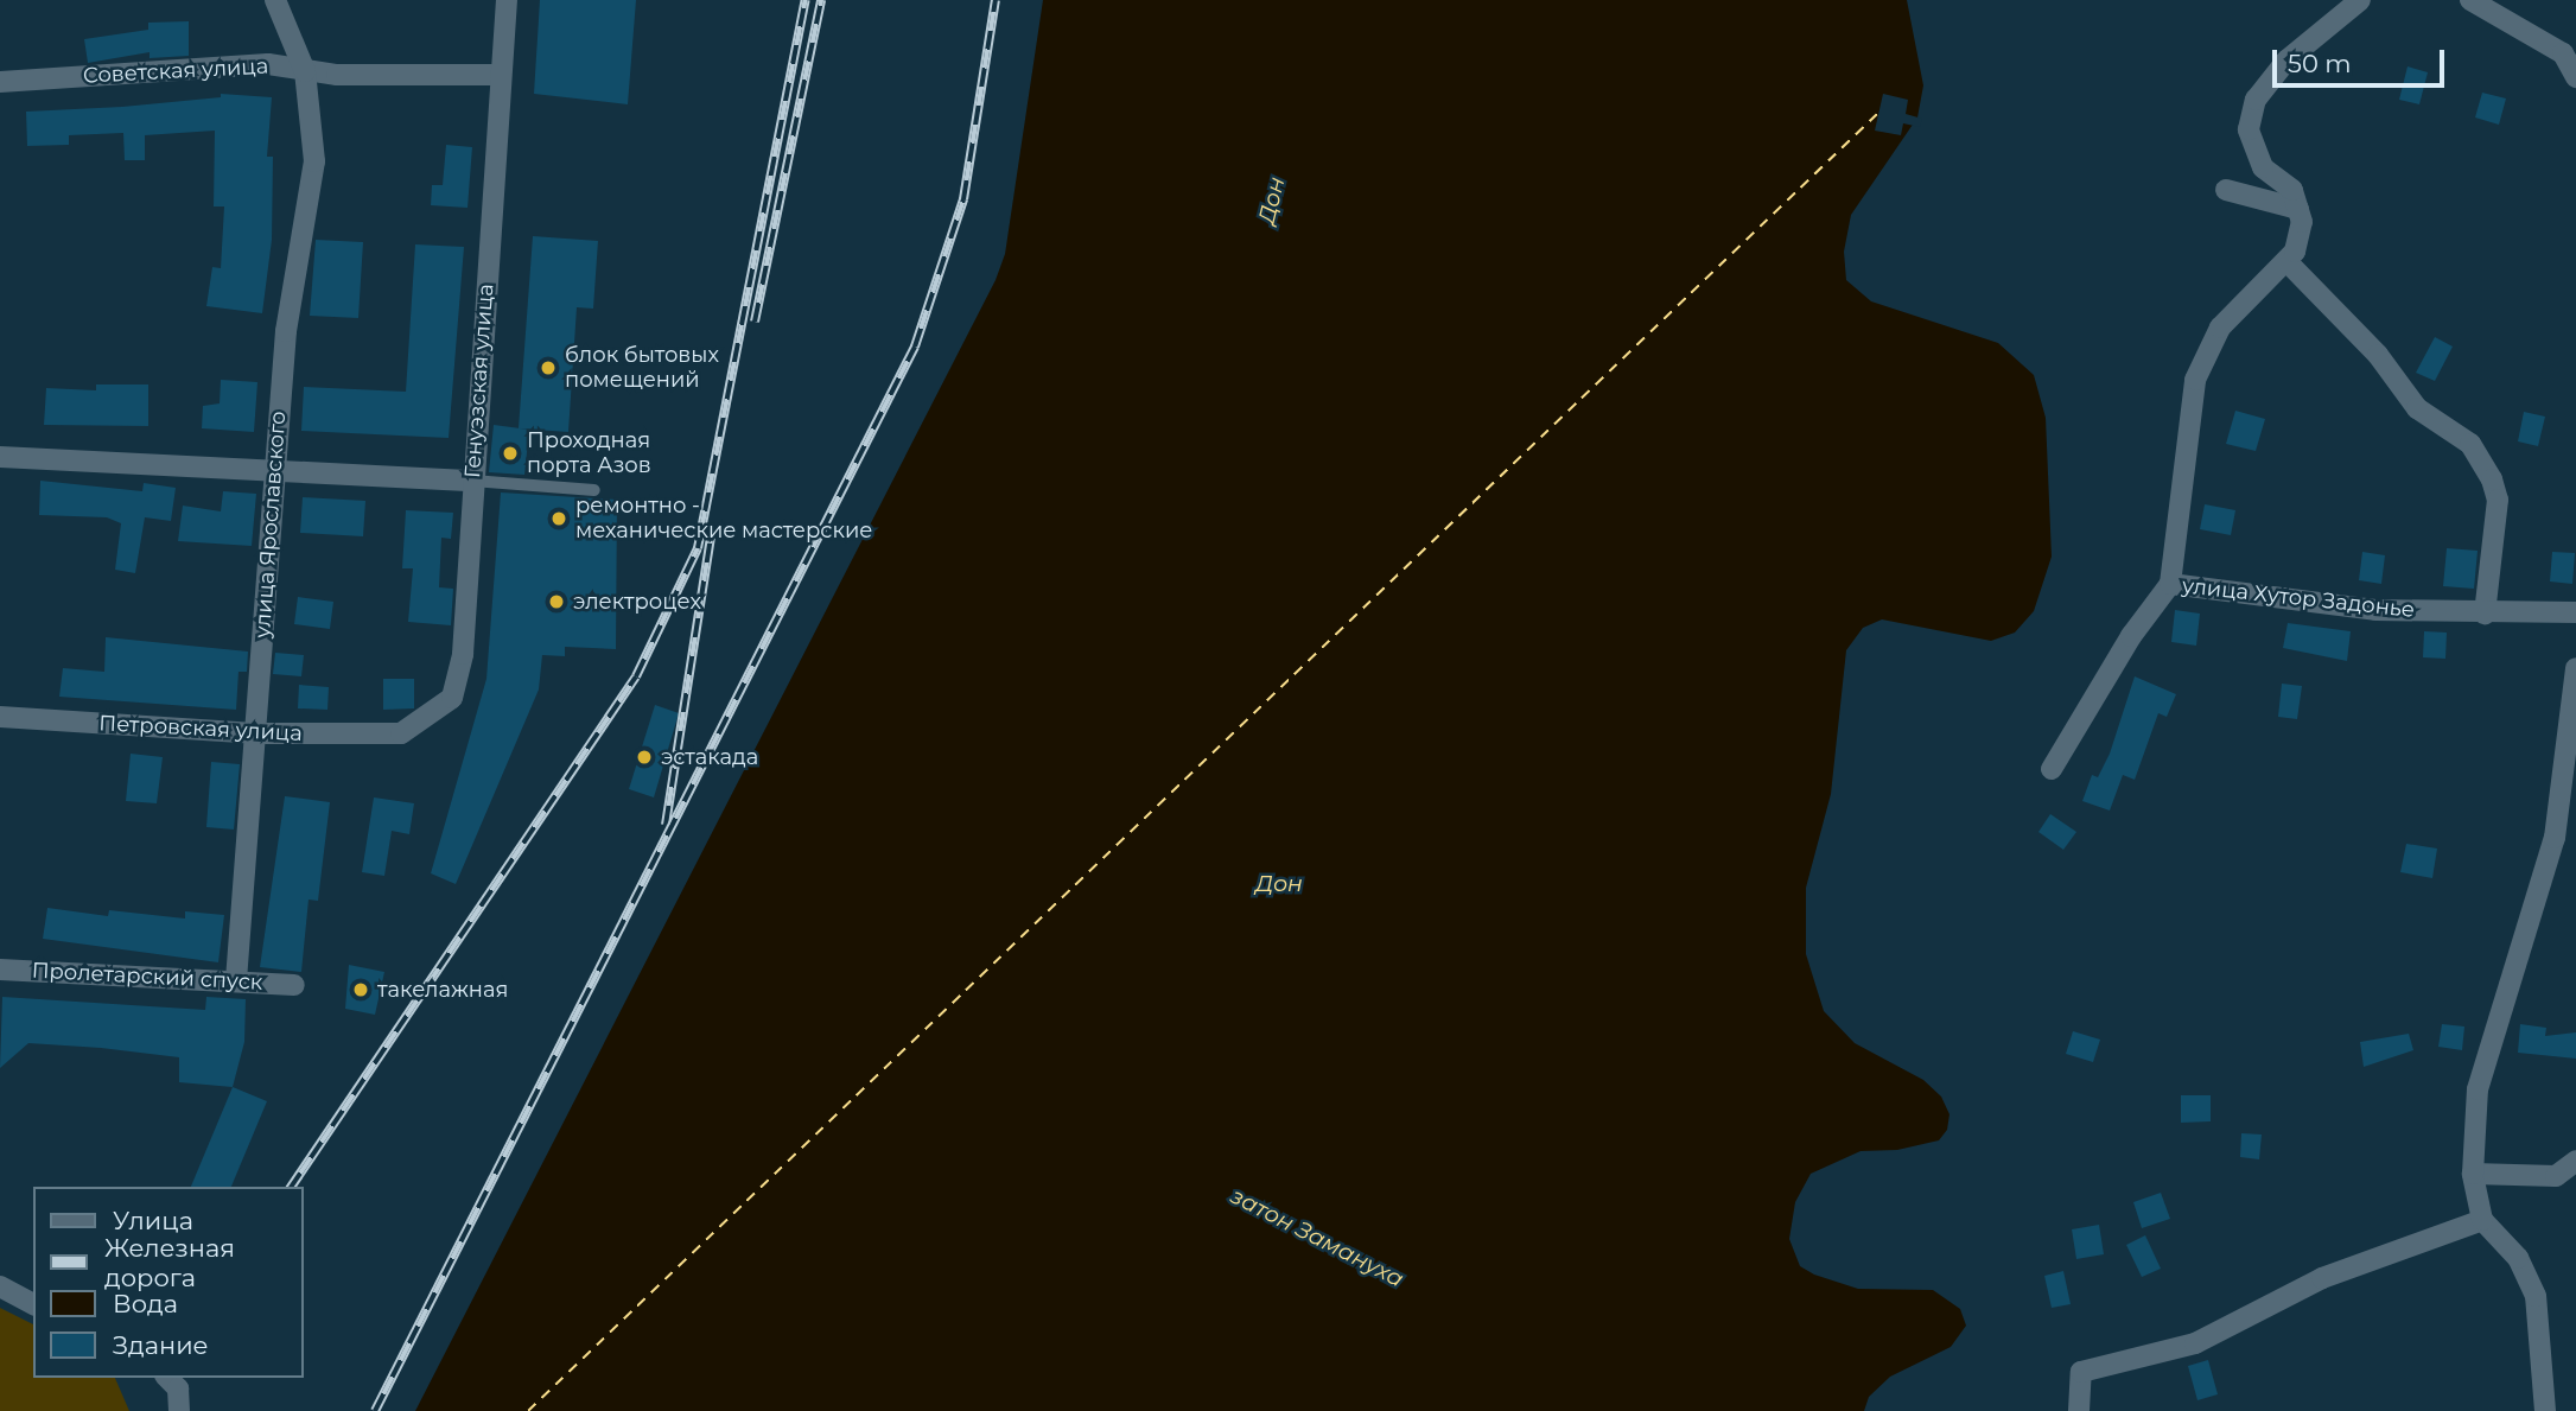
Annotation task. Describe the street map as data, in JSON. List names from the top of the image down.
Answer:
{
  "streets": {
    "street": [
      "Советская улица",
      "Генуэзская улица",
      "улица Ярославского",
      "улица Хутор Задонье",
      "Петровская улица",
      "Пролетарский спуск"
    ]
  },
  "crossings": [
    ["Советская улица", "Генуэзская улица"],
    ["Советская улица", "улица Ярославского"],
    ["Генуэзская улица", "Петровская улица"],
    ["улица Ярославского", "Петровская улица"],
    ["улица Ярославского", "Пролетарский спуск"]
  ],
  "water": ["Дон", "затон Замануха"],
  "places": [
    "блок бытовых помещений",
    "Проходная порта Азов",
    "ремонтно - механические мастерские",
    "электроцех",
    "эстакада",
    "такелажная"
  ],
  "legend": [
    "Улица",
    "Железная дорога",
    "Вода",
    "Здание"
  ],
  "scale_bar": "50 m"
}
